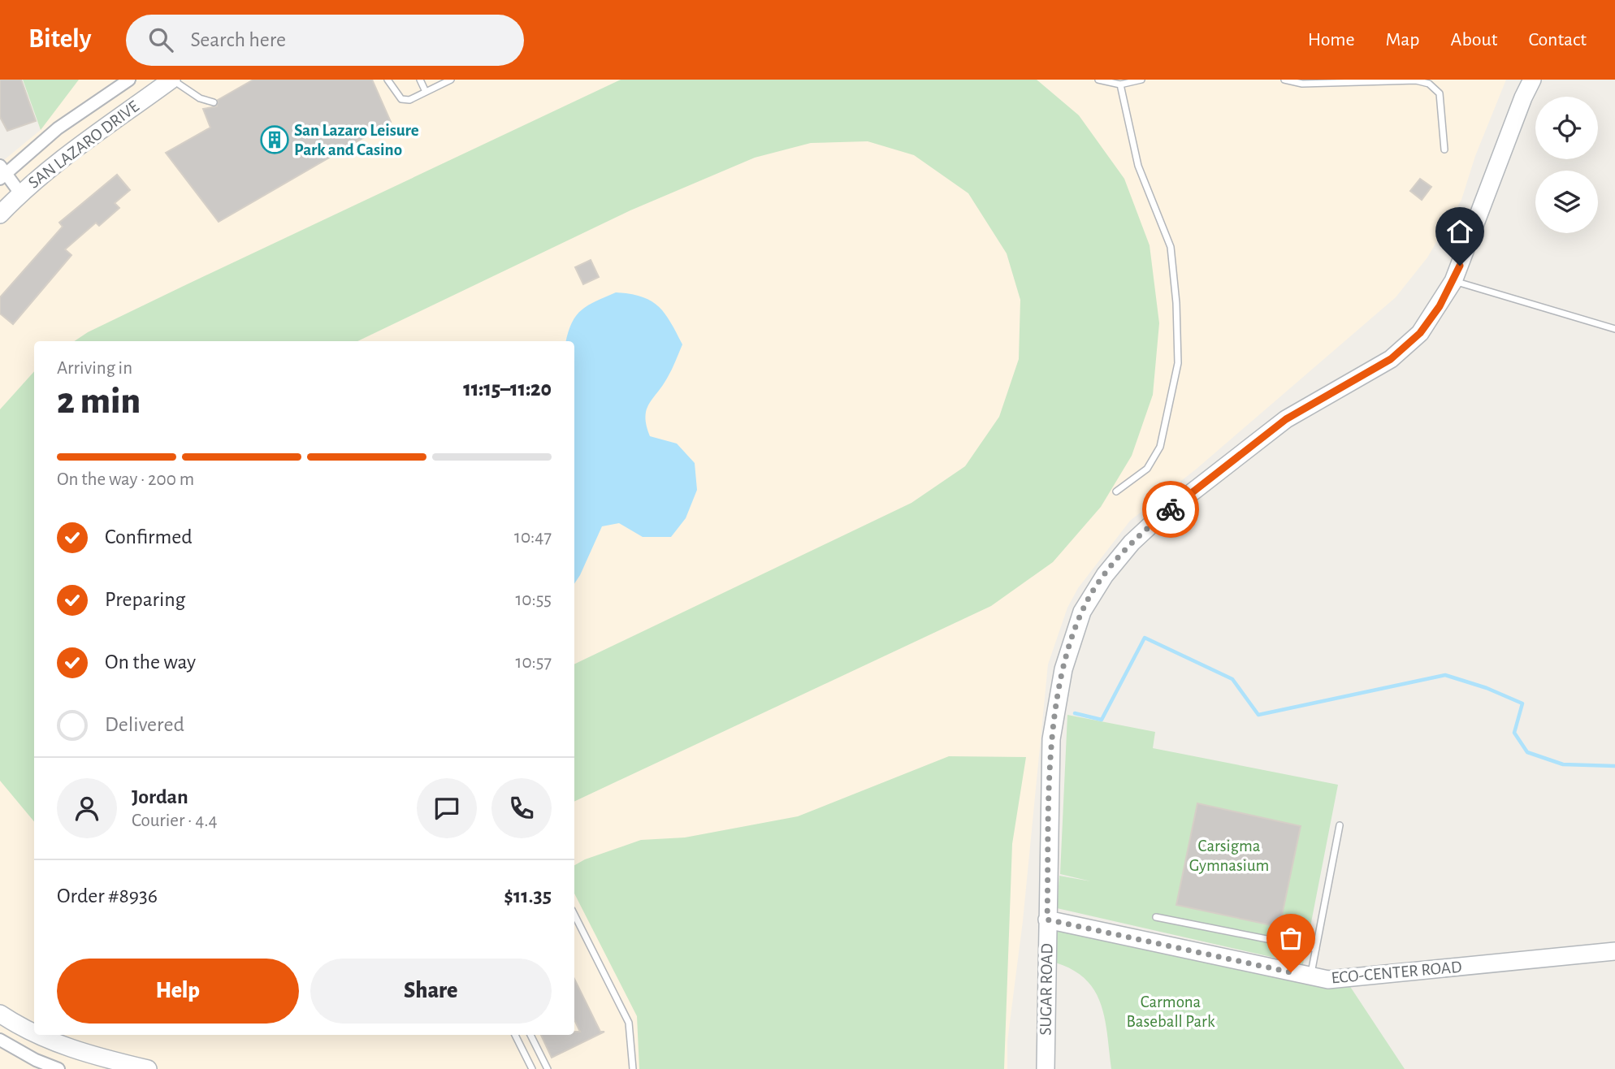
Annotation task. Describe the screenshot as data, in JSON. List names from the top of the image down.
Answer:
{
  "streets": {
    "main road": ["SAN LAZARO DRIVE", "ECO-CENTER ROAD", "SUGAR ROAD"]
  },
  "crossings": [
    ["ECO-CENTER ROAD", "SUGAR ROAD"]
  ],
  "parks": ["Carsigma Gymnasium", "Carmona Baseball Park"],
  "places": {
    "building": ["San Lazaro Leisure Park and Casino"]
  },
  "page": {
    "header": "Bitely",
    "search": "Search here",
    "nav": [
      "Home",
      "Map",
      "About",
      "Contact"
    ],
    "heading": ["2 min", "Arriving in", "11:15–11:20"],
    "panel": [
      "Jordan",
      "Courier · 4.4",
      "Order #8936",
      "$11.35"
    ],
    "bar": "On the way · 200 m",
    "list": [
      ["Confirmed", "10:47"],
      ["Preparing", "10:55"],
      ["On the way", "10:57"],
      "Delivered"
    ],
    "buttons": ["Help", "Share"]
  }
}
